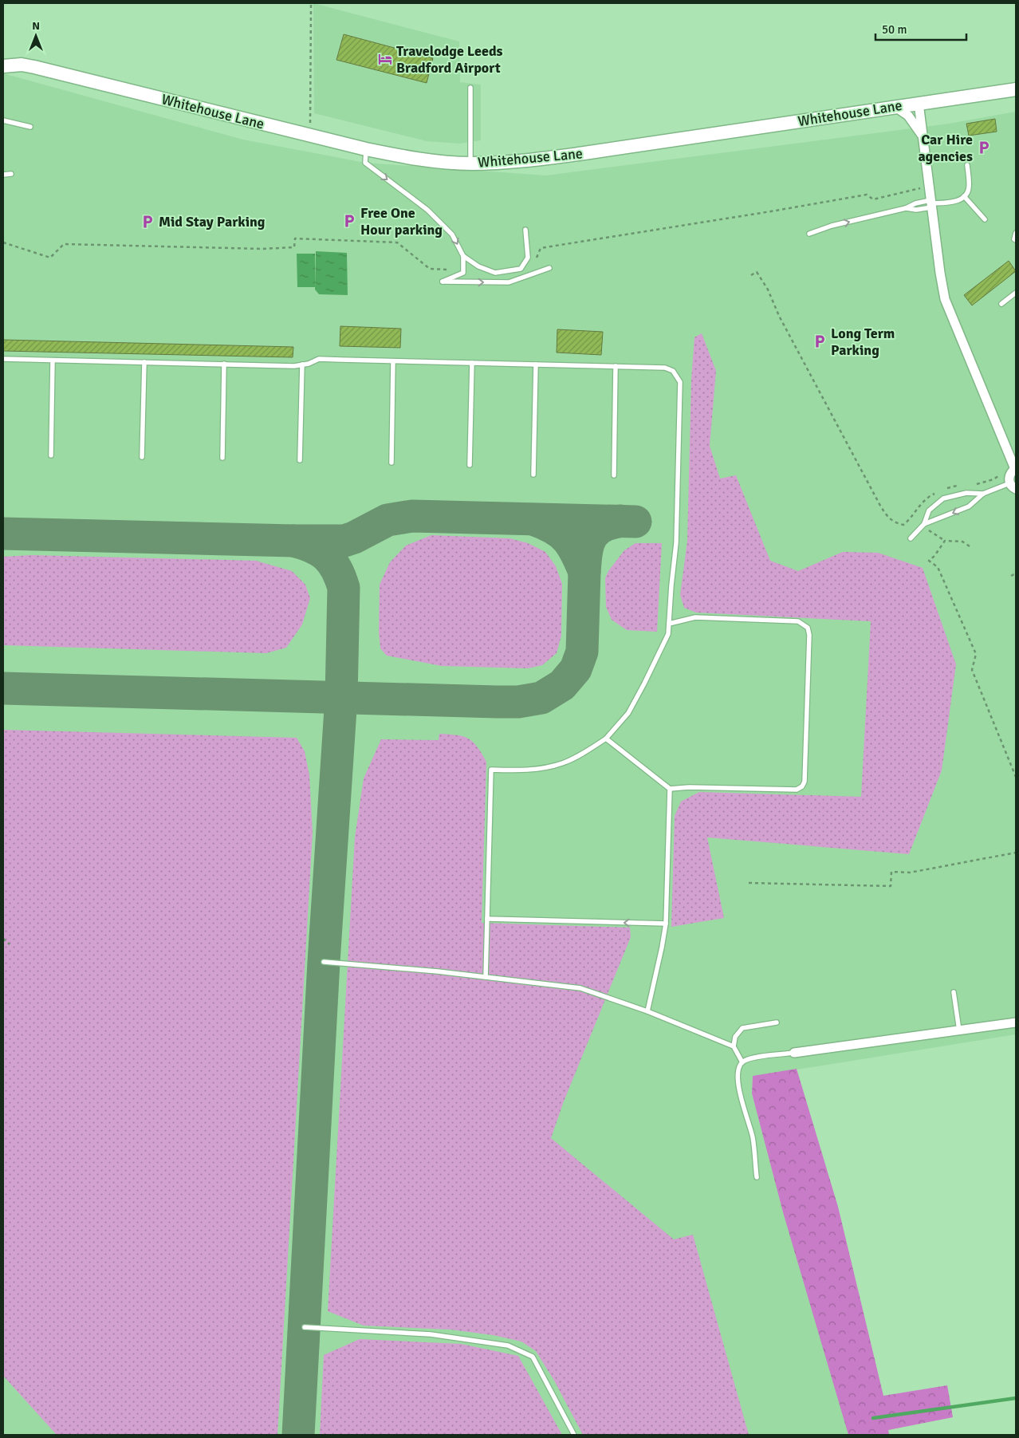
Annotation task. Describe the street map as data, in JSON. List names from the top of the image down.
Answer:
{
  "streets": {
    "street": ["Whitehouse Lane"]
  },
  "places": {
    "hotel": ["Travelodge Leeds Bradford Airport"],
    "parking": [
      "Car Hire agencies",
      "Free One Hour parking",
      "Mid Stay Parking",
      "Long Term Parking"
    ]
  },
  "scale_bar": "50 m",
  "north": "top"
}
